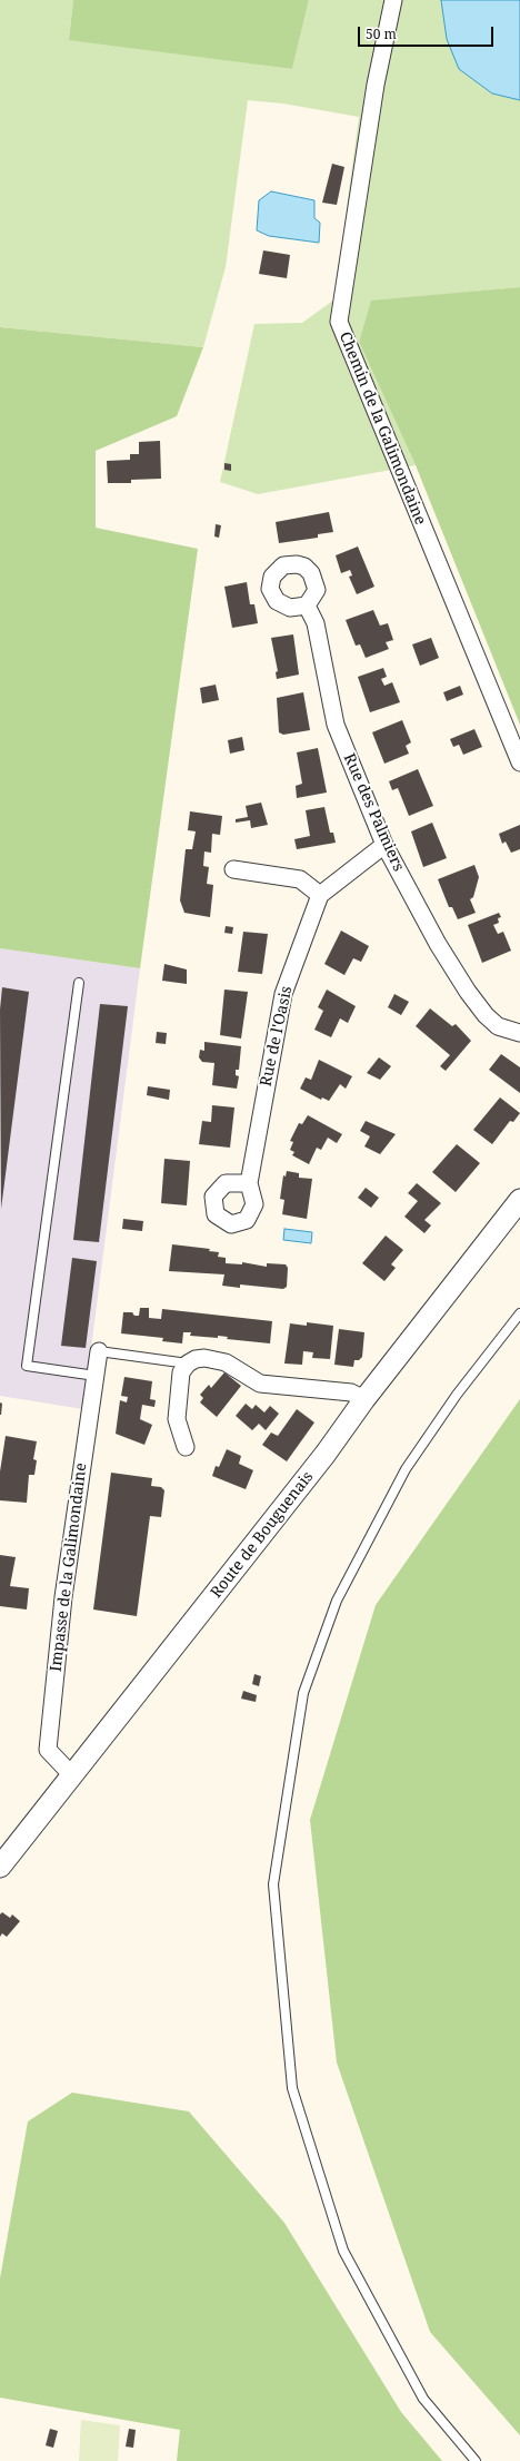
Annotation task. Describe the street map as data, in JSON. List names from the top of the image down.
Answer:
{
  "streets": {
    "street": [
      "Chemin de la Galimondaine",
      "Rue des Palmiers",
      "Rue de l'Oasis",
      "Route de Bouguenais",
      "Impasse de la Galimondaine"
    ]
  },
  "crossings": [
    ["Route de Bouguenais", "Impasse de la Galimondaine"]
  ],
  "scale_bar": "50 m"
}
